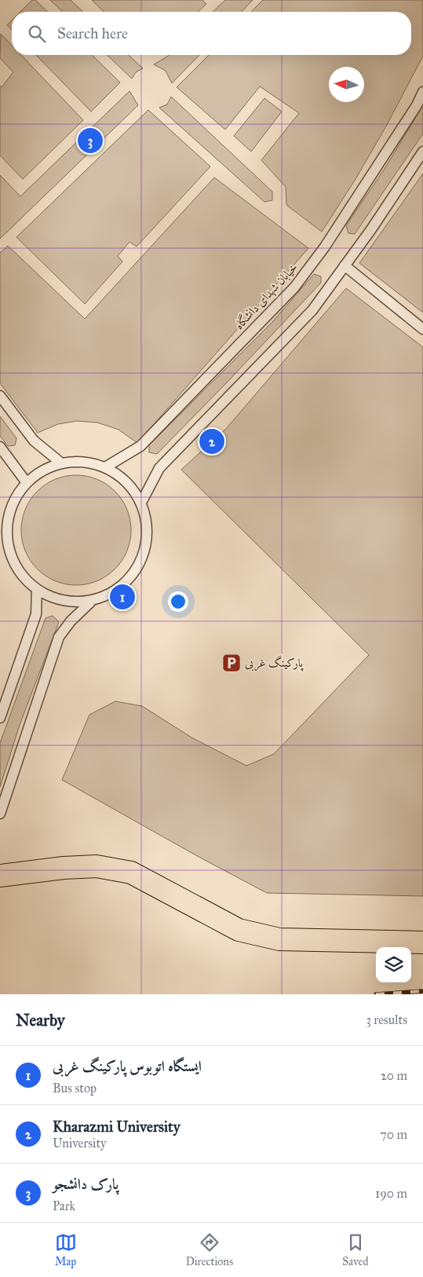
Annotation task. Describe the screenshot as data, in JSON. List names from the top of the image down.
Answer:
{
  "streets": {
    "lane": ["خیابان شهدای دانشگاه"]
  },
  "places": {
    "parking": ["پارکینگ غربی"]
  },
  "north": "left",
  "page": {
    "search": "Search here",
    "pins": ["3", "2", "1"],
    "heading": ["Nearby", "3 results"],
    "list": [
      {
        "mark": "1",
        "name": "ایستگاه اتوبوس پارکینگ غربی",
        "note": "Bus stop",
        "value": "20 m"
      },
      {
        "mark": "2",
        "name": "Kharazmi University",
        "note": "University",
        "value": "70 m"
      },
      {
        "mark": "3",
        "name": "پارک دانشجو",
        "note": "Park",
        "value": "190 m"
      }
    ],
    "nav": ["Map", "Directions", "Saved"]
  }
}
